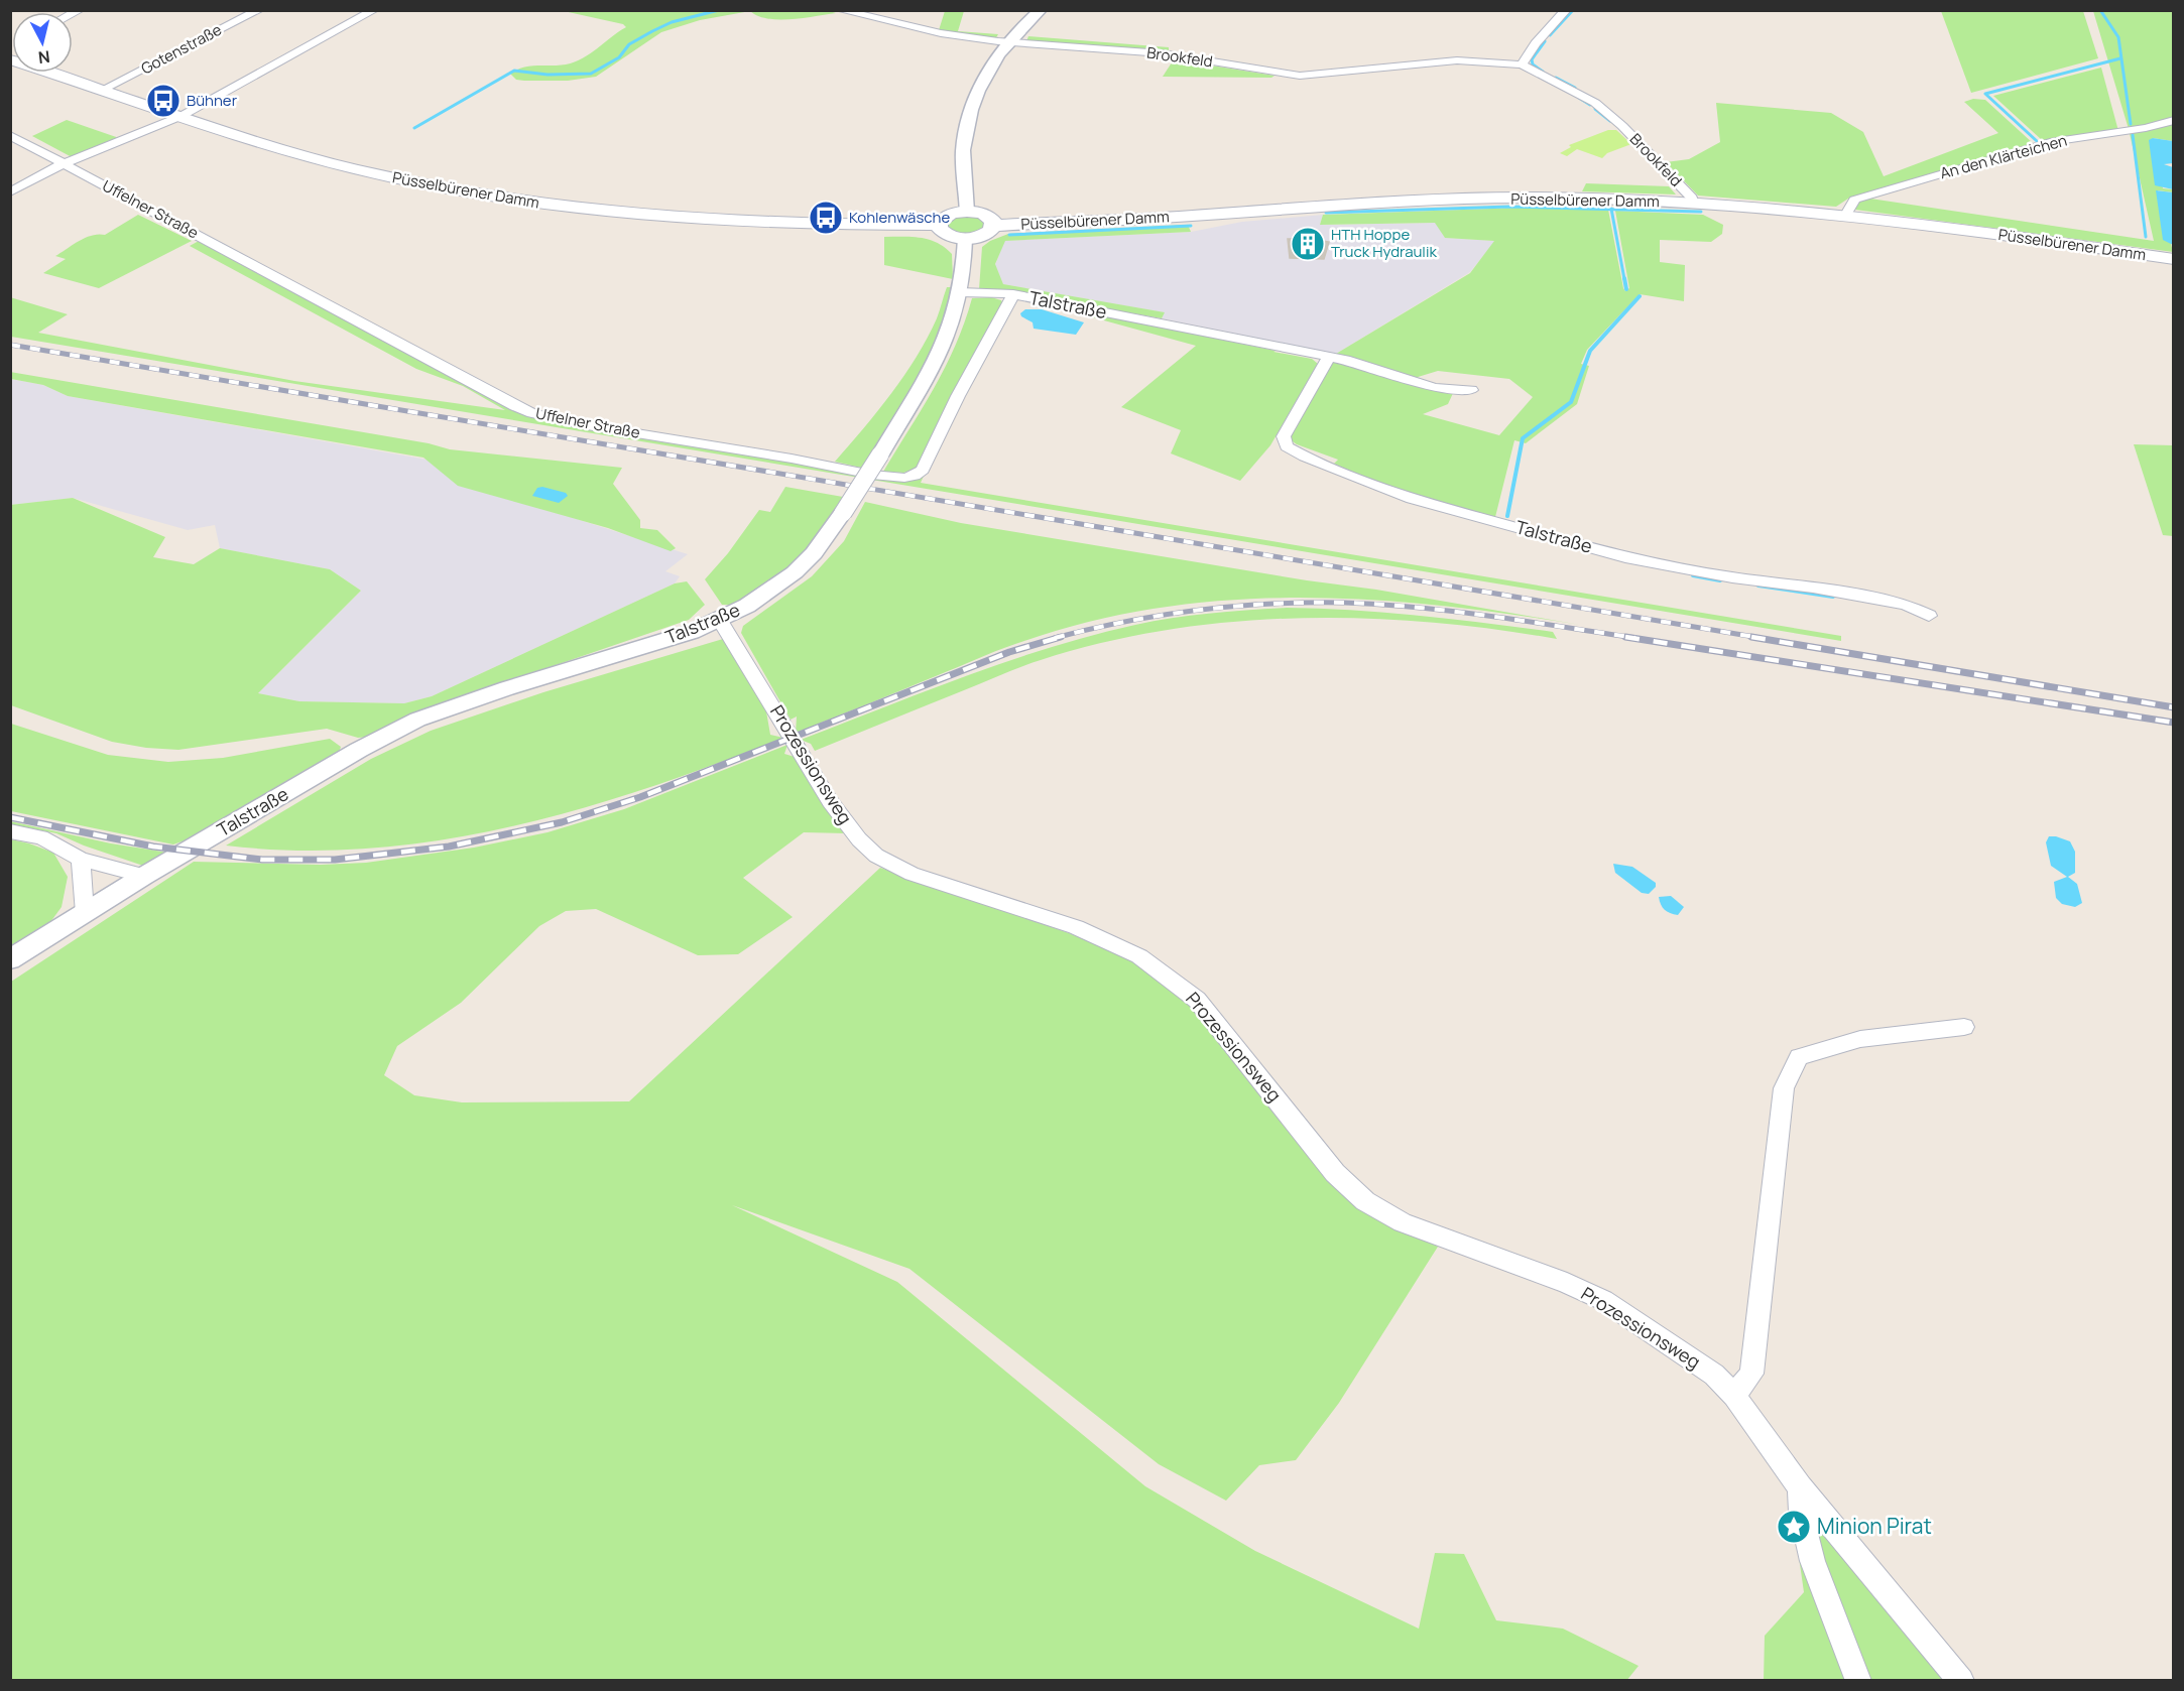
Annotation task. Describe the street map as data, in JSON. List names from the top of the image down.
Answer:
{
  "streets": {
    "main road": ["Püsselbürener Damm"],
    "street": [
      "Gotenstraße",
      "Brookfeld",
      "An den Klärteichen",
      "Uffelner Straße",
      "Talstraße",
      "Prozessionsweg"
    ]
  },
  "crossings": [
    ["Gotenstraße", "Püsselbürener Damm"],
    ["Brookfeld", "Püsselbürener Damm"],
    ["An den Klärteichen", "Püsselbürener Damm"],
    ["Uffelner Straße", "Talstraße"],
    ["Talstraße", "Prozessionsweg"]
  ],
  "places": {
    "bus stop": ["Bühner", "Kohlenwäsche"],
    "building": ["HTH Hoppe Truck Hydraulik"],
    "place": ["Minion Pirat"]
  },
  "north": "bottom"
}
